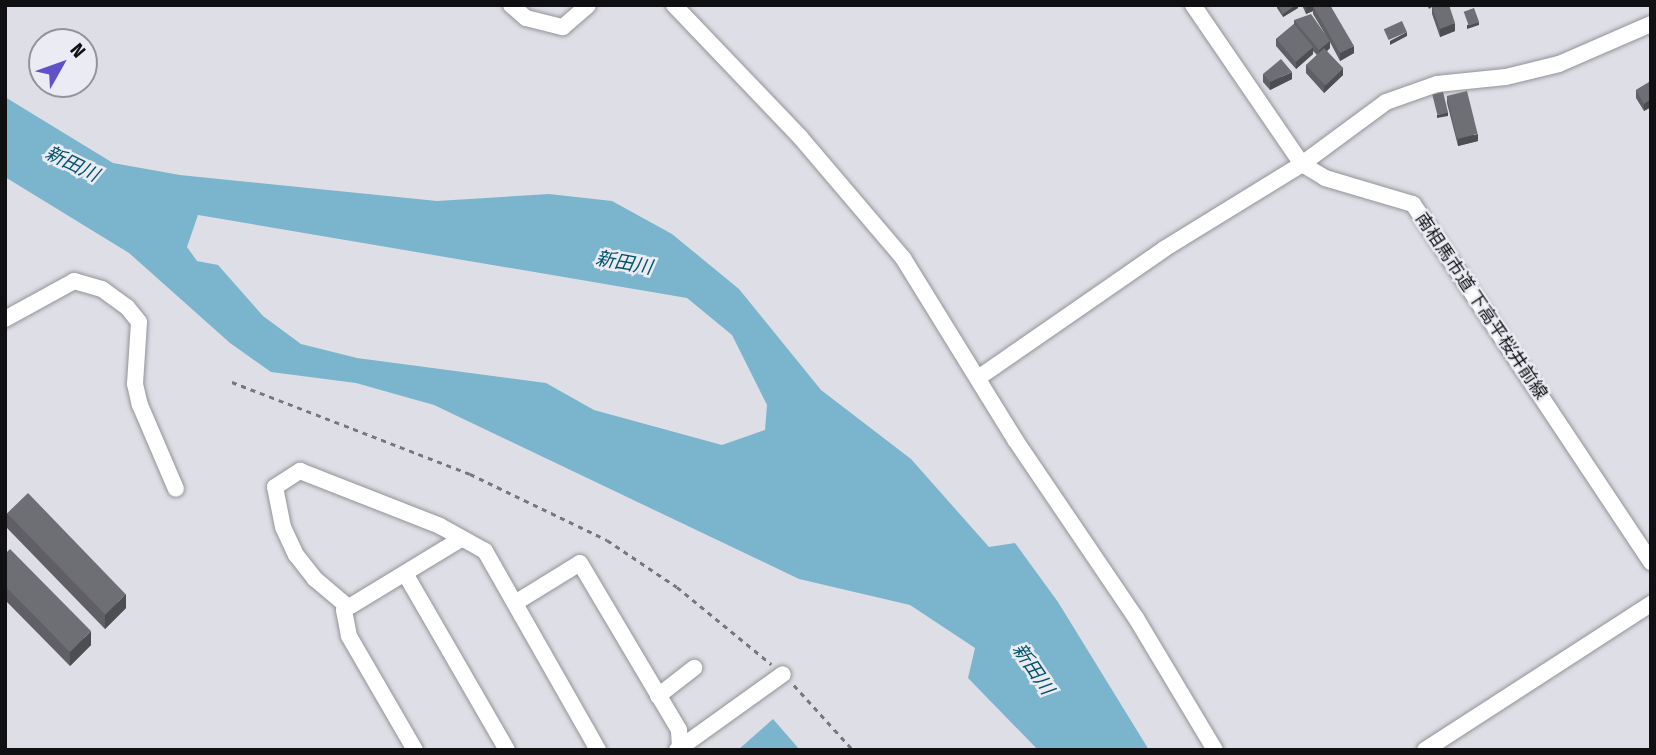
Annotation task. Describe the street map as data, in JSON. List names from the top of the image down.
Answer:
{
  "streets": {
    "street": ["南相馬市道 下高平桜井前線"]
  },
  "water": ["新田川"],
  "north": "top right"
}
